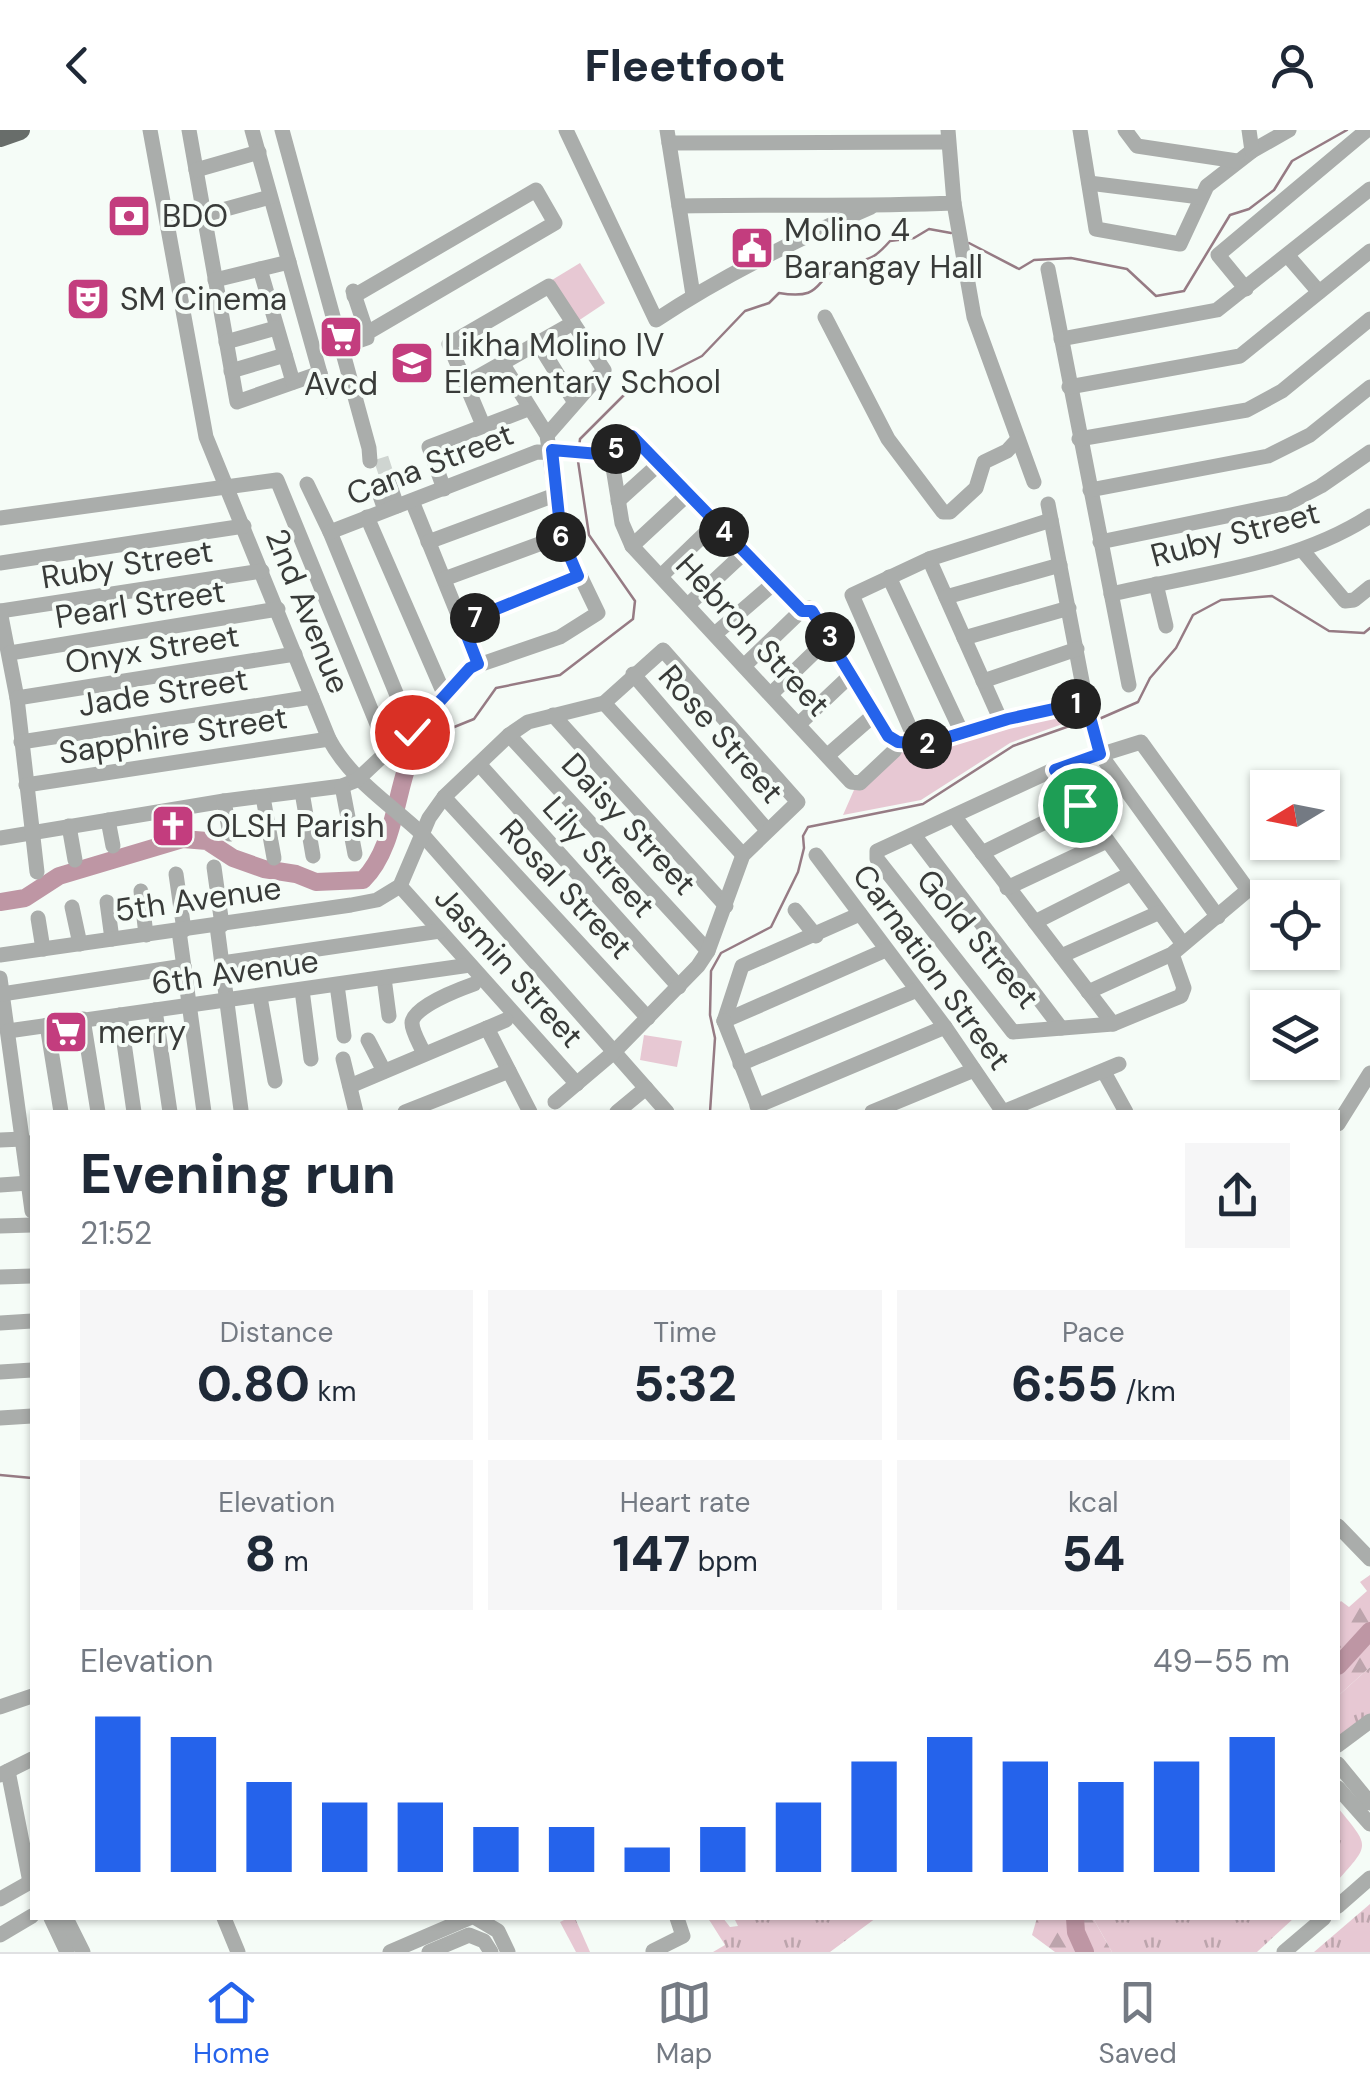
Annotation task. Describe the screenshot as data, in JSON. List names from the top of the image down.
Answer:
{
  "streets": {
    "street": [
      "Cana Street",
      "Ruby Street",
      "Pearl Street",
      "2nd Avenue",
      "Hebron Street",
      "Onyx Street",
      "Jade Street",
      "Rose Street",
      "Sapphire Street",
      "Daisy Street",
      "Lily Street",
      "Rosal Street",
      "5th Avenue",
      "Gold Street",
      "Jasmin Street",
      "Carnation Street",
      "6th Avenue"
    ]
  },
  "crossings": [
    ["Cana Street", "Hebron Street"],
    ["Ruby Street", "2nd Avenue"],
    ["Pearl Street", "2nd Avenue"],
    ["2nd Avenue", "Onyx Street"],
    ["2nd Avenue", "Jade Street"],
    ["2nd Avenue", "Sapphire Street"],
    ["5th Avenue", "Jasmin Street"],
    ["Jasmin Street", "6th Avenue"]
  ],
  "places": {
    "bank": ["BDO"],
    "public building": ["Molino 4 Barangay Hall"],
    "theatre": ["SM Cinema"],
    "supermarket": ["Avcd", "merry"],
    "school or university": ["Likha Molino IV Elementary School"],
    "church": ["OLSH Parish"]
  },
  "north": "left",
  "page": {
    "header": "Fleetfoot",
    "pins": [
      "5",
      "4",
      "6",
      "7",
      "3",
      "1",
      "2"
    ],
    "heading": ["Evening run", "21:52"],
    "stats": [
      ["Distance", "0.80 km"],
      ["Time", "5:32"],
      ["Pace", "6:55 /km"],
      ["Elevation", "8 m"],
      ["Heart rate", "147 bpm"],
      ["kcal", "54"]
    ],
    "chart": ["Elevation", "49–55 m"],
    "tabs": ["Home", "Map", "Saved"]
  }
}
